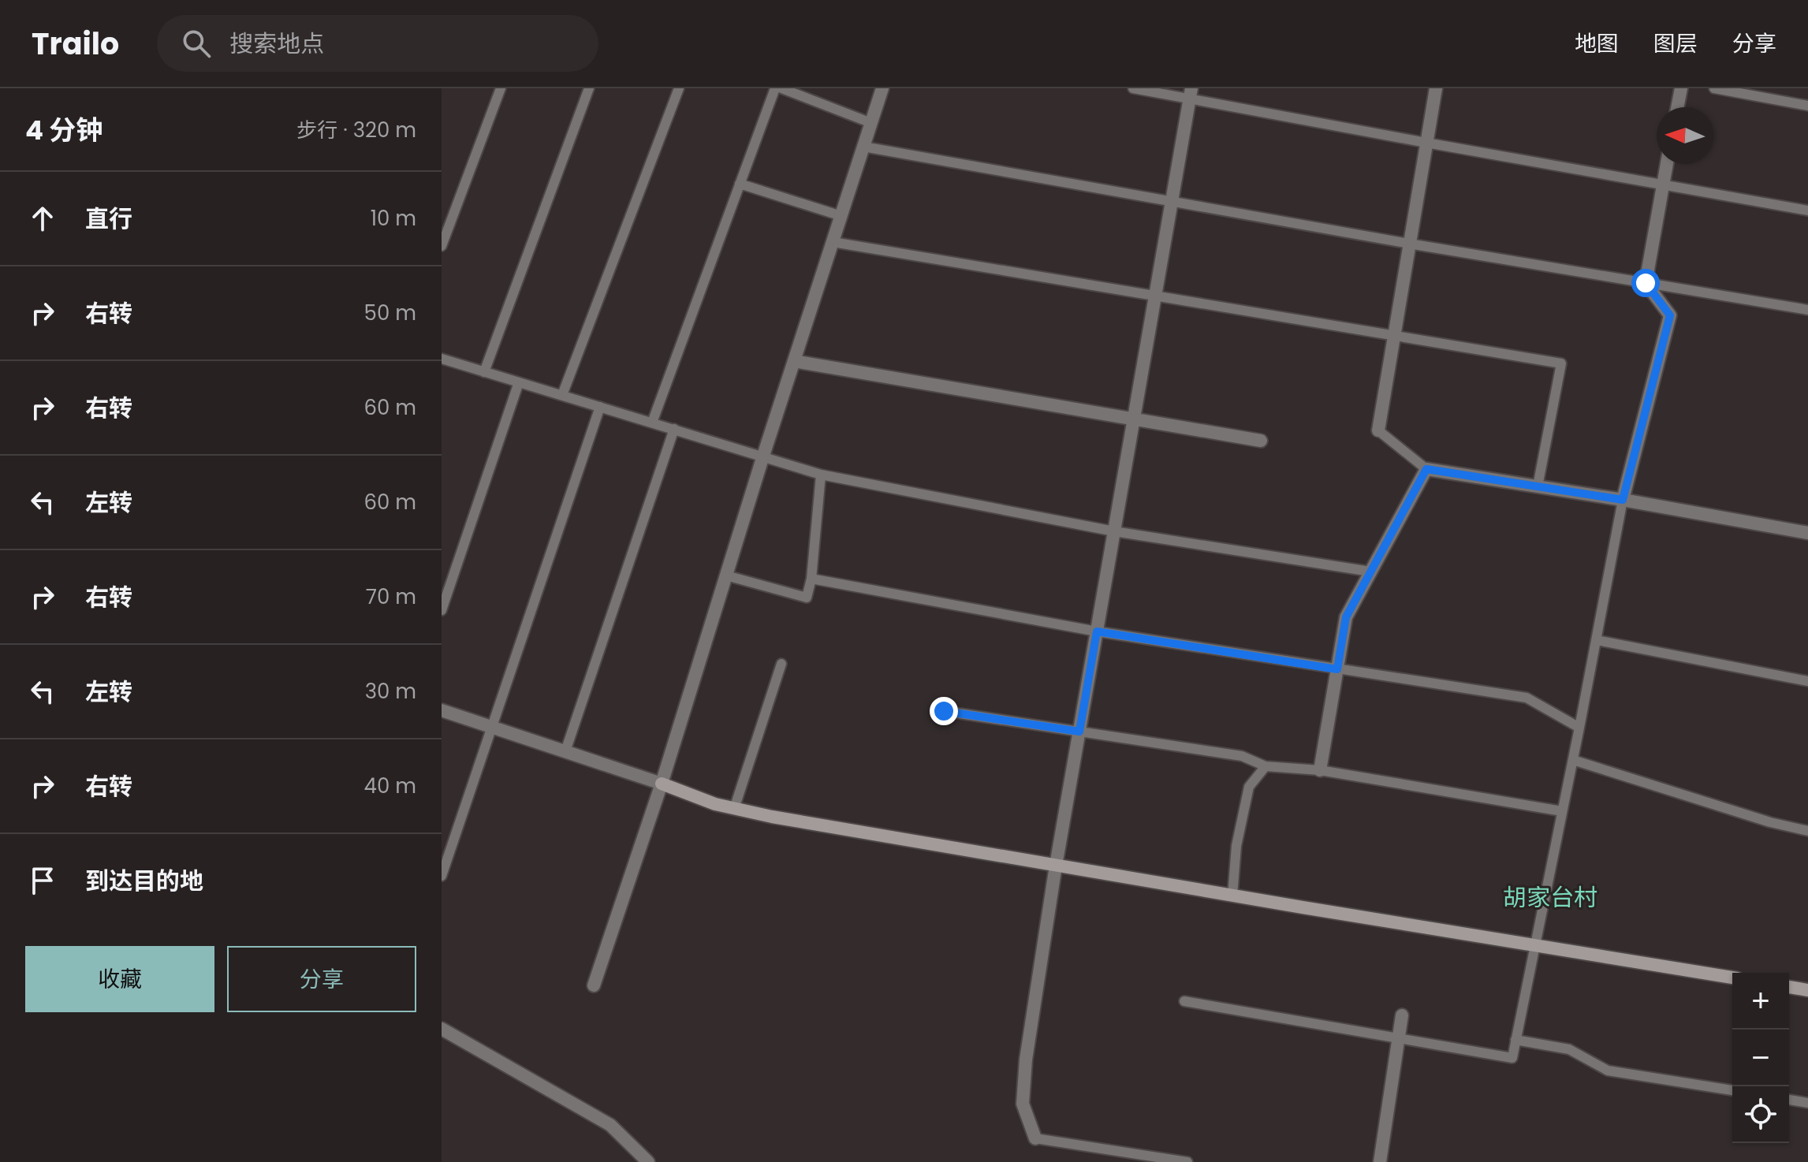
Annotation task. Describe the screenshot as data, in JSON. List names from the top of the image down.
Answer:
{
  "districts": ["胡家台村"],
  "north": "left",
  "page": {
    "header": "Trailo",
    "search": "搜索地点",
    "nav": ["地图", "图层", "分享"],
    "heading": ["4 分钟", "步行 · 320 m"],
    "list": [
      ["直行", "10 m"],
      ["右转", "50 m"],
      ["右转", "60 m"],
      ["左转", "60 m"],
      ["右转", "70 m"],
      ["左转", "30 m"],
      ["右转", "40 m"],
      "到达目的地"
    ],
    "buttons": ["收藏", "分享"],
    "map_buttons": ["+", "−"]
  }
}
